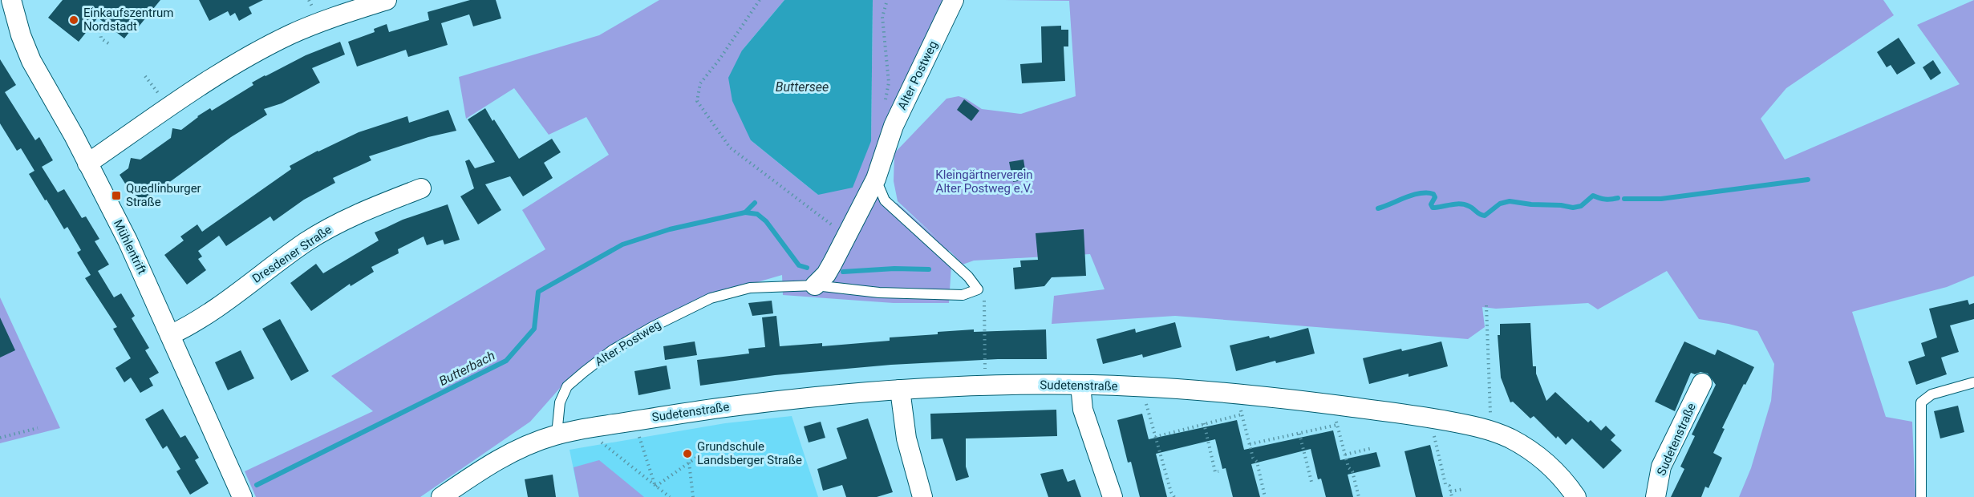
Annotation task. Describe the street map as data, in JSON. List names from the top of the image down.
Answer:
{
  "streets": {
    "street": [
      "Alter Postweg",
      "Mühlentrift",
      "Dresdener Straße",
      "Sudetenstraße"
    ]
  },
  "crossings": [
    ["Alter Postweg", "Sudetenstraße"],
    ["Mühlentrift", "Dresdener Straße"]
  ],
  "water": ["Buttersee", "Butterbach"],
  "parks": ["Kleingärtnerverein Alter Postweg e.V."],
  "places": {
    "other": ["Einkaufszentrum Nordstadt", "Grundschule Landsberger Straße"],
    "transit": ["Quedlinburger Straße"]
  }
}
